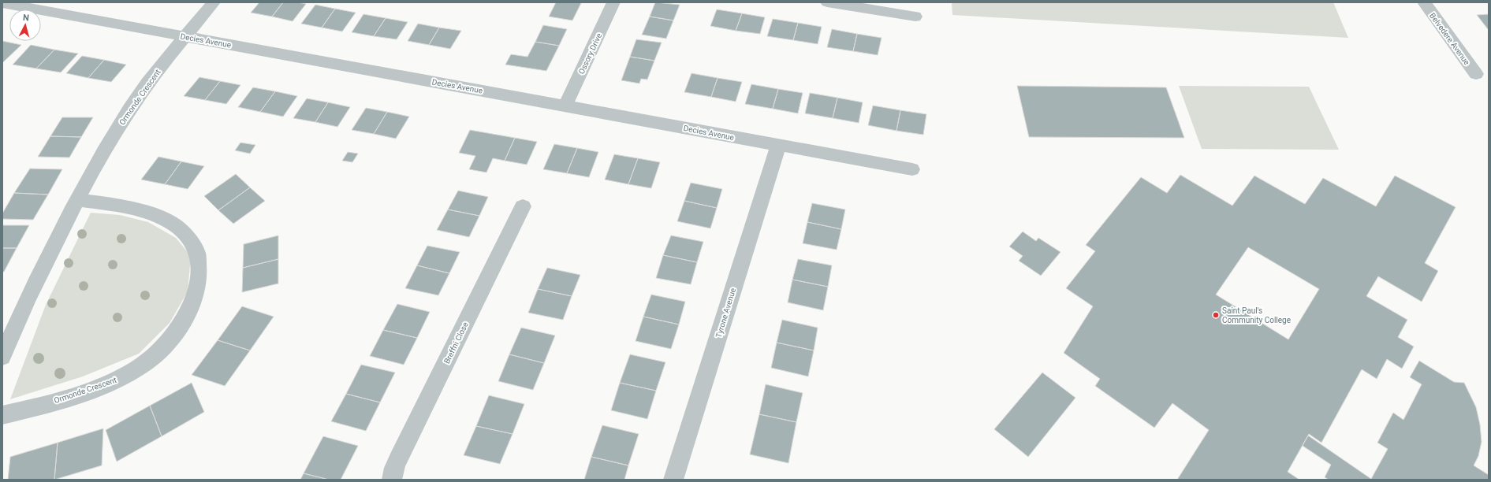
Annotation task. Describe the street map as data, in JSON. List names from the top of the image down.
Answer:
{
  "streets": {
    "street": [
      "Belvedere Avenue",
      "Decies Avenue",
      "Ossory Drive",
      "Ormonde Crescent",
      "Tyrone Avenue",
      "Breffni Close"
    ]
  },
  "crossings": [
    ["Decies Avenue", "Ossory Drive"],
    ["Decies Avenue", "Ormonde Crescent"],
    ["Decies Avenue", "Tyrone Avenue"]
  ],
  "places": ["Saint Paul's Community College"],
  "north": "top"
}
